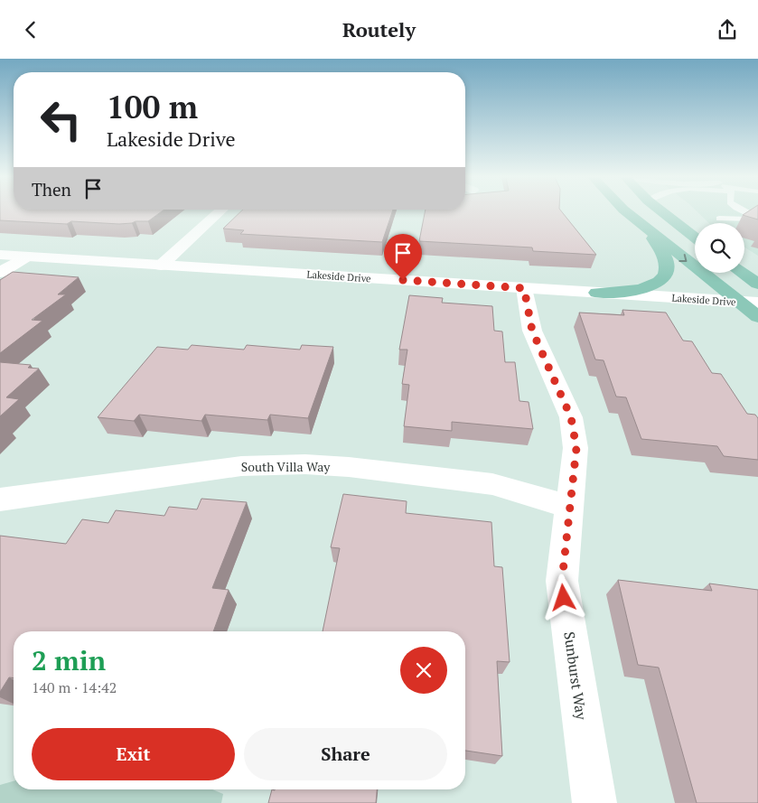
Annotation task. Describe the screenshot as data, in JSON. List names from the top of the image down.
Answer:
{
  "streets": {
    "street": ["Lakeside Drive", "South Villa Way", "Sunburst Way"]
  },
  "crossings": [
    ["Lakeside Drive", "Sunburst Way"],
    ["South Villa Way", "Sunburst Way"]
  ],
  "page": {
    "header": "Routely",
    "turn": ["100 m", "Lakeside Drive"],
    "then": "Then",
    "heading": ["2 min", "140 m · 14:42"],
    "buttons": ["Exit", "Share"]
  }
}
